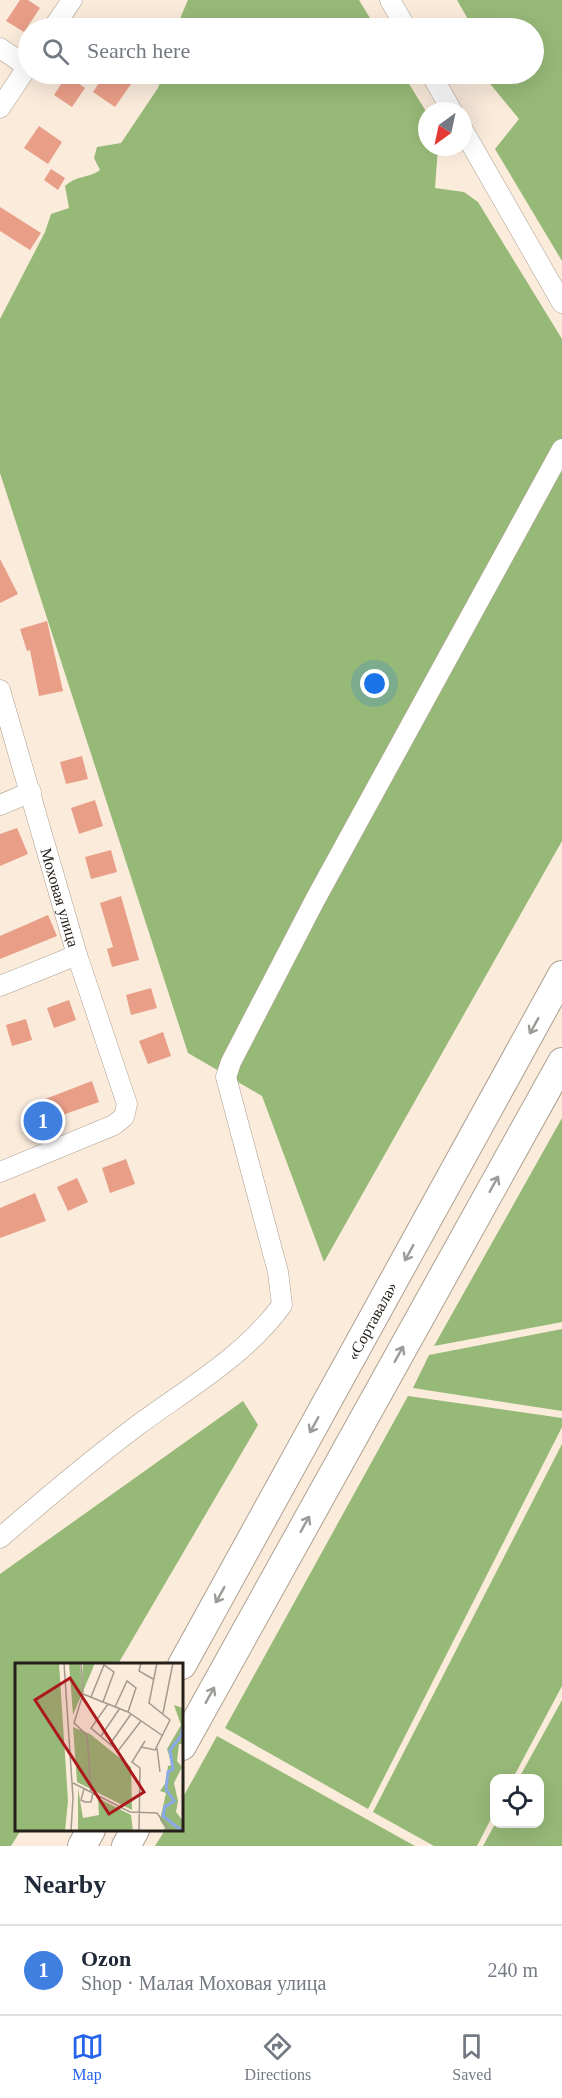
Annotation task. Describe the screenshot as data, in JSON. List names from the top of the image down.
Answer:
{
  "streets": {
    "highway": ["«Сортавала»"],
    "street": ["Моховая улица"]
  },
  "north": "bottom left",
  "page": {
    "search": "Search here",
    "pins": "1",
    "heading": "Nearby",
    "list": [
      {
        "mark": "1",
        "name": "Ozon",
        "note": "Shop · Малая Моховая улица",
        "value": "240 m"
      }
    ],
    "nav": ["Map", "Directions", "Saved"]
  }
}
